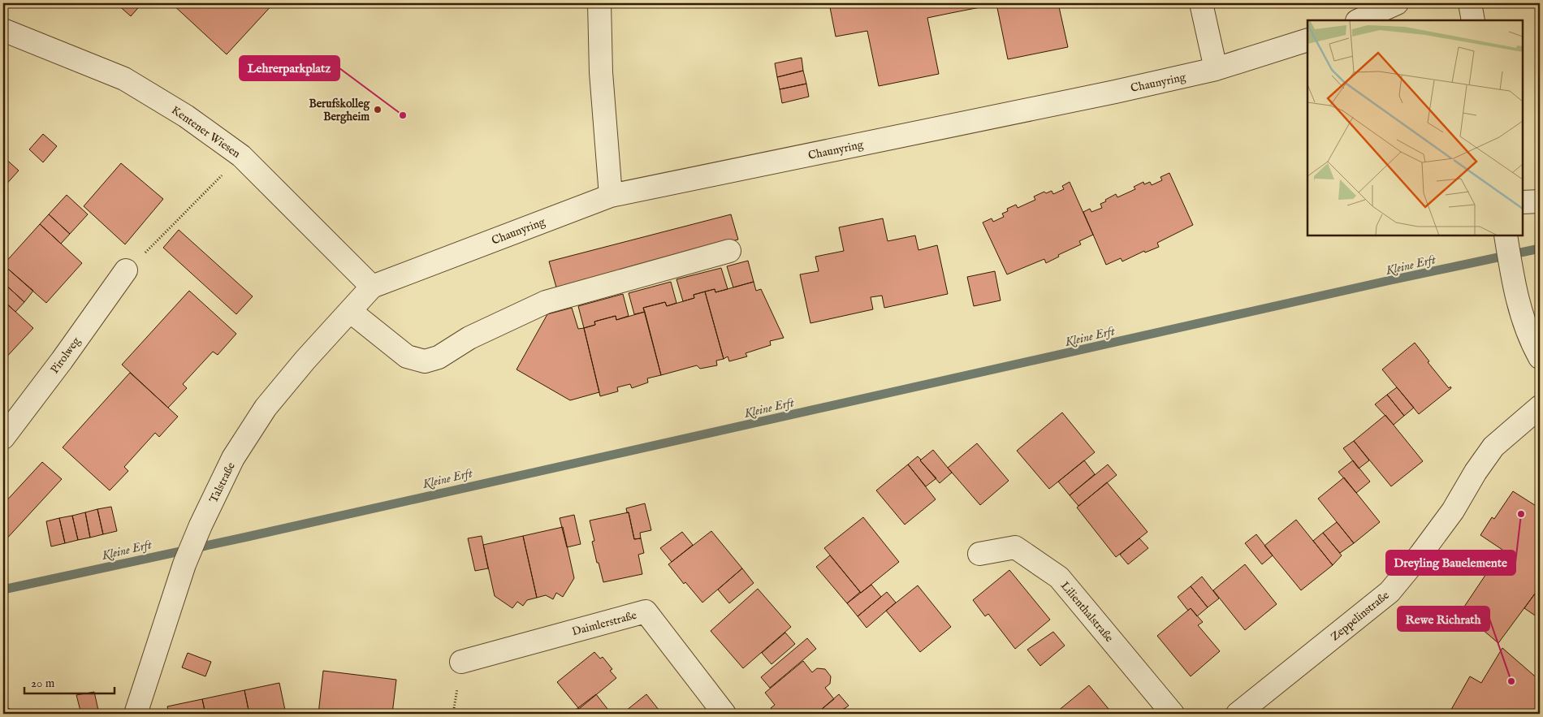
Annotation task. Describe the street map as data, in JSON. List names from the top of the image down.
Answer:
{
  "streets": {
    "street": [
      "Chaunyring",
      "Kentener Wiesen",
      "Pirolweg",
      "Talstraße",
      "Lilienthalstraße",
      "Zeppelinstraße",
      "Daimlerstraße"
    ]
  },
  "crossings": [
    ["Chaunyring", "Kentener Wiesen"],
    ["Chaunyring", "Talstraße"],
    ["Kentener Wiesen", "Talstraße"]
  ],
  "water": ["Kleine Erft"],
  "places": [
    "Berufskolleg Bergheim",
    "Lehrerparkplatz",
    "Dreyling Bauelemente",
    "Rewe Richrath"
  ],
  "scale_bar": "20 m"
}
